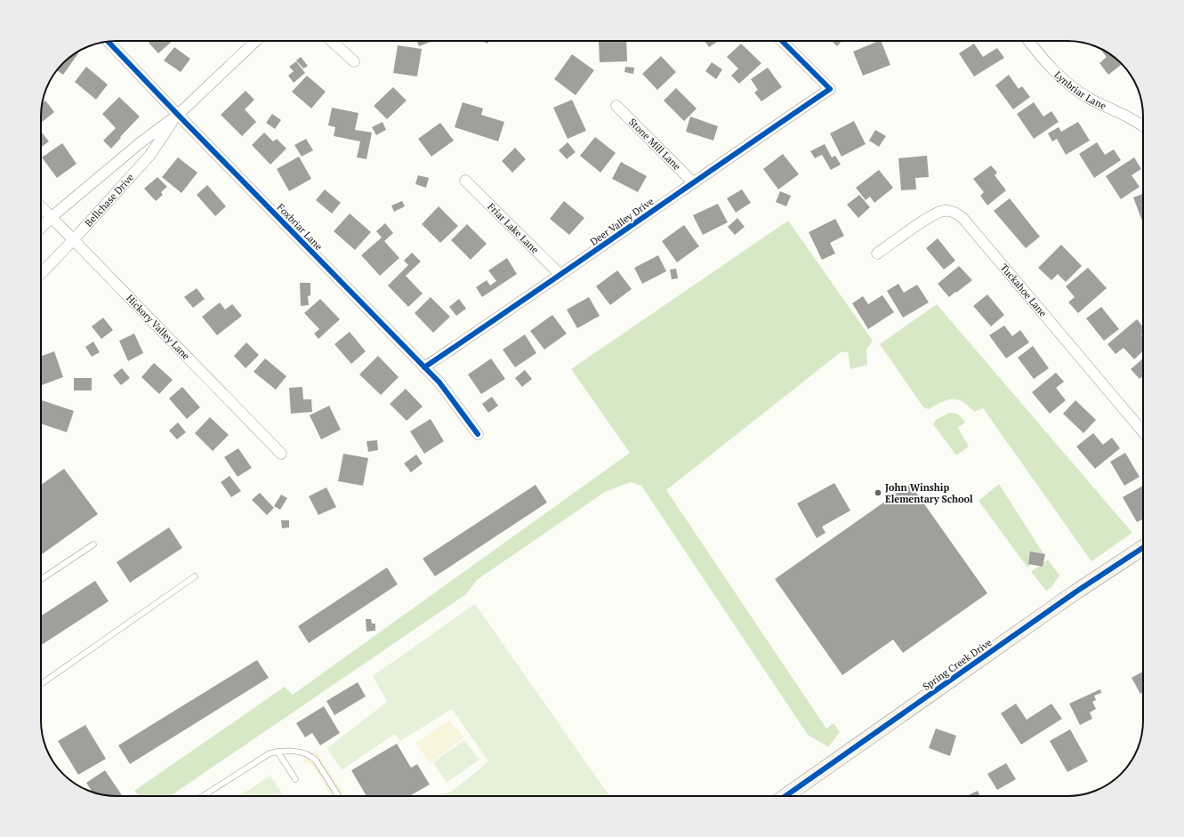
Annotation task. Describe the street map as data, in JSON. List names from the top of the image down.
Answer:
{
  "streets": {
    "street": [
      "Lynbriar Lane",
      "Stone Mill Lane",
      "Bellchase Drive",
      "Deer Valley Drive",
      "Foxbriar Lane",
      "Friar Lake Lane",
      "Tuckahoe Lane",
      "Hickory Valley Lane",
      "Spring Creek Drive"
    ]
  },
  "crossings": [
    ["Stone Mill Lane", "Deer Valley Drive"],
    ["Bellchase Drive", "Foxbriar Lane"],
    ["Bellchase Drive", "Hickory Valley Lane"],
    ["Deer Valley Drive", "Foxbriar Lane"],
    ["Deer Valley Drive", "Friar Lake Lane"]
  ],
  "places": ["John Winship Elementary School"]
}
